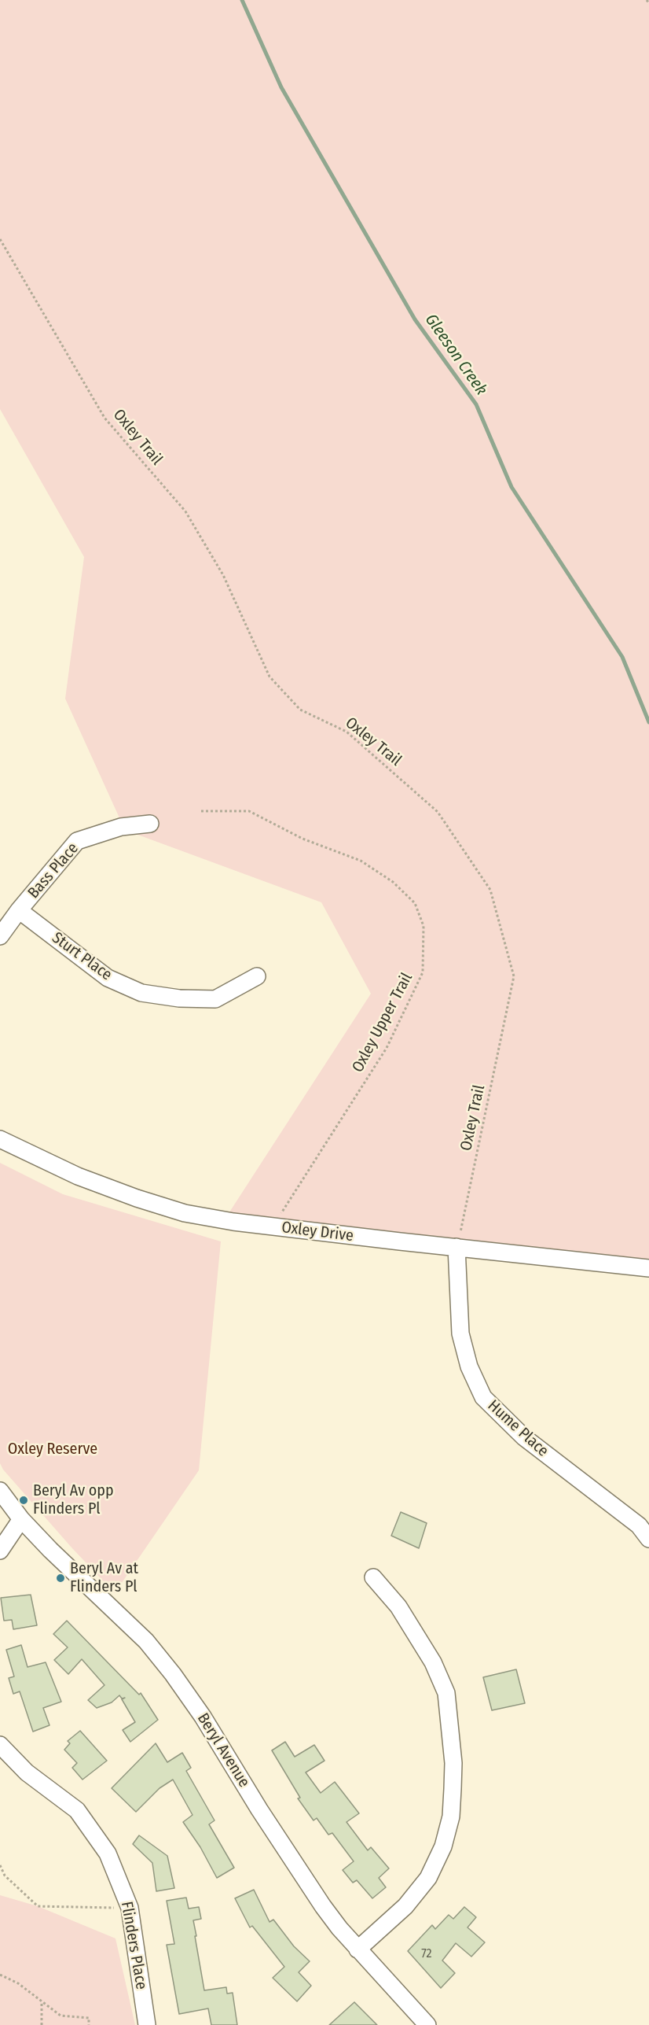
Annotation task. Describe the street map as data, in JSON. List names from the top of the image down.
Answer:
{
  "streets": {
    "street": [
      "Bass Place",
      "Sturt Place",
      "Oxley Drive",
      "Hume Place",
      "Beryl Avenue",
      "Flinders Place"
    ],
    "path": ["Oxley Trail", "Oxley Upper Trail"]
  },
  "crossings": [
    ["Oxley Trail", "Oxley Drive"],
    ["Oxley Trail", "Hume Place"],
    ["Bass Place", "Sturt Place"],
    ["Oxley Upper Trail", "Oxley Drive"],
    ["Oxley Drive", "Hume Place"]
  ],
  "water": ["Gleeson Creek"],
  "parks": ["Oxley Reserve"],
  "places": ["Beryl Av opp Flinders Pl", "Beryl Av at Flinders Pl"],
  "house_numbers": ["72"]
}
